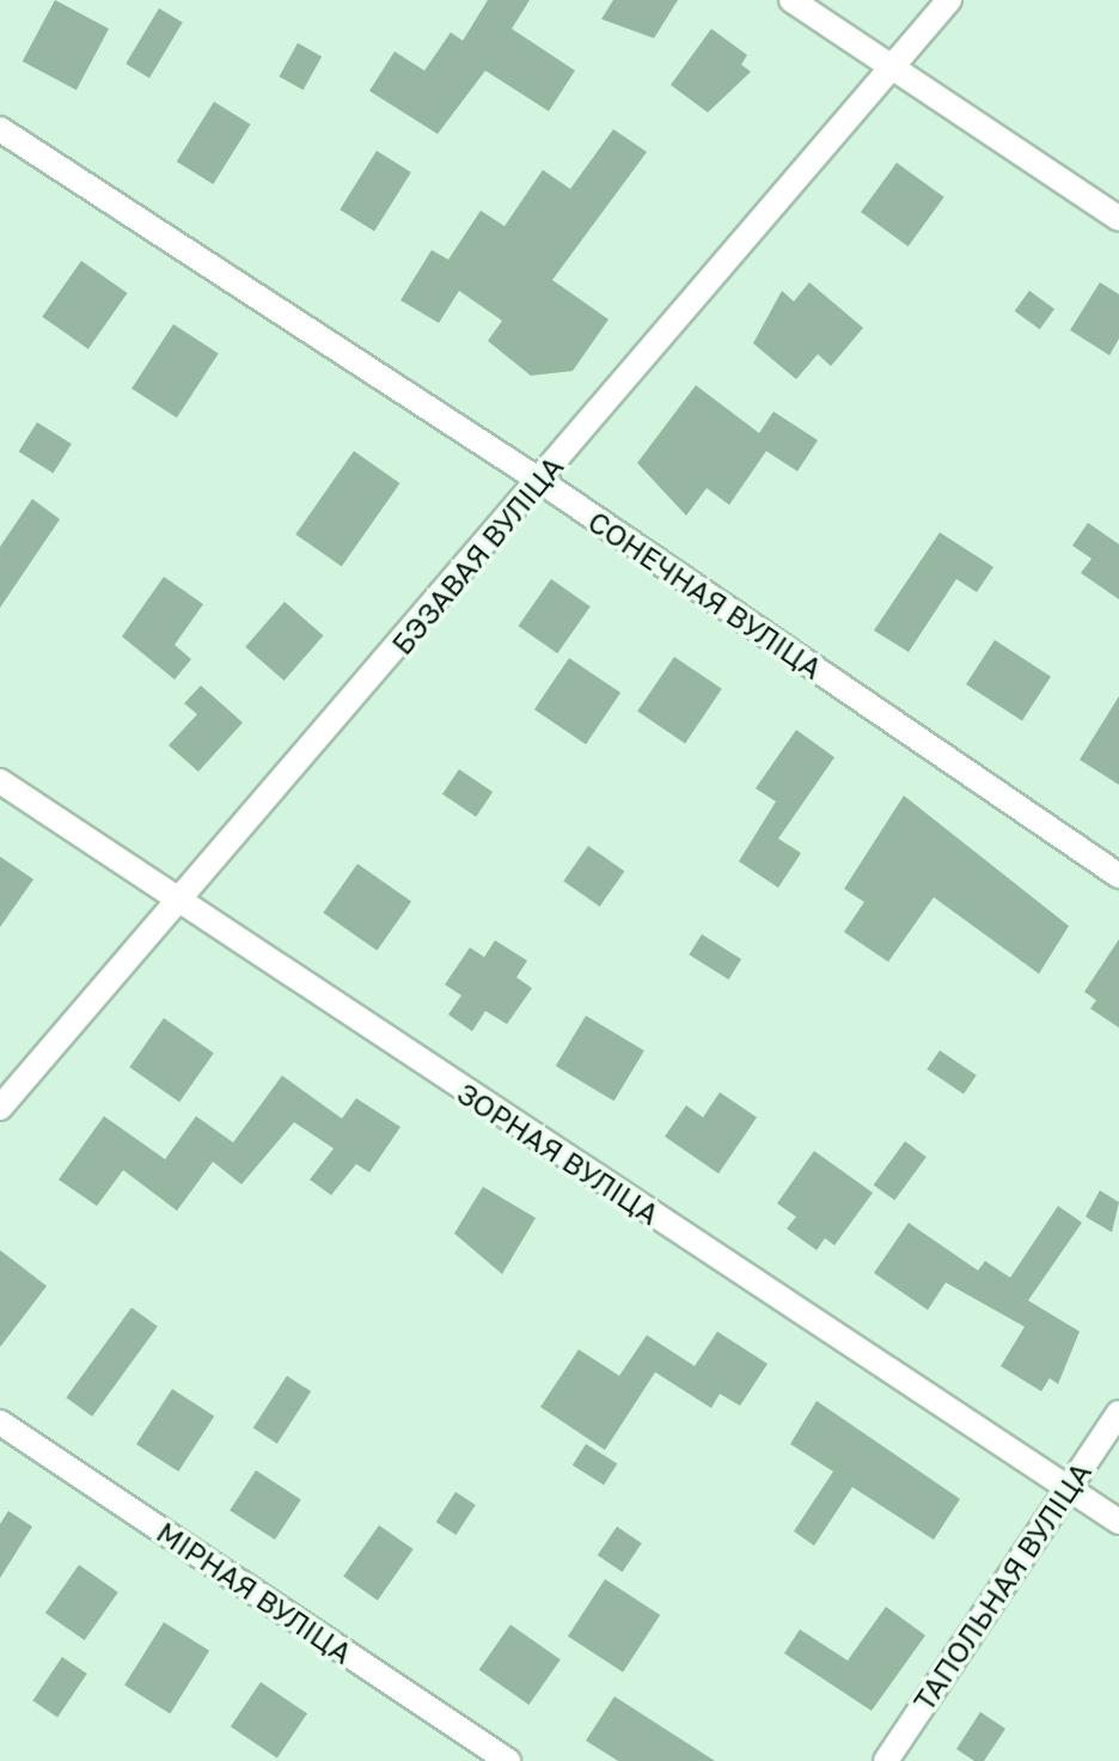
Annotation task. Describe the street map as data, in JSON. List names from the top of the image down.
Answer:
{
  "streets": {
    "street": [
      "БЭЗАВАЯ ВУЛІЦА",
      "СОНЕЧНАЯ ВУЛІЦА",
      "ЗОРНАЯ ВУЛІЦА",
      "ТАПОЛЬНАЯ ВУЛІЦА",
      "МІРНАЯ ВУЛІЦА"
    ]
  },
  "crossings": [
    ["БЭЗАВАЯ ВУЛІЦА", "СОНЕЧНАЯ ВУЛІЦА"],
    ["БЭЗАВАЯ ВУЛІЦА", "ЗОРНАЯ ВУЛІЦА"],
    ["ЗОРНАЯ ВУЛІЦА", "ТАПОЛЬНАЯ ВУЛІЦА"]
  ]
}
